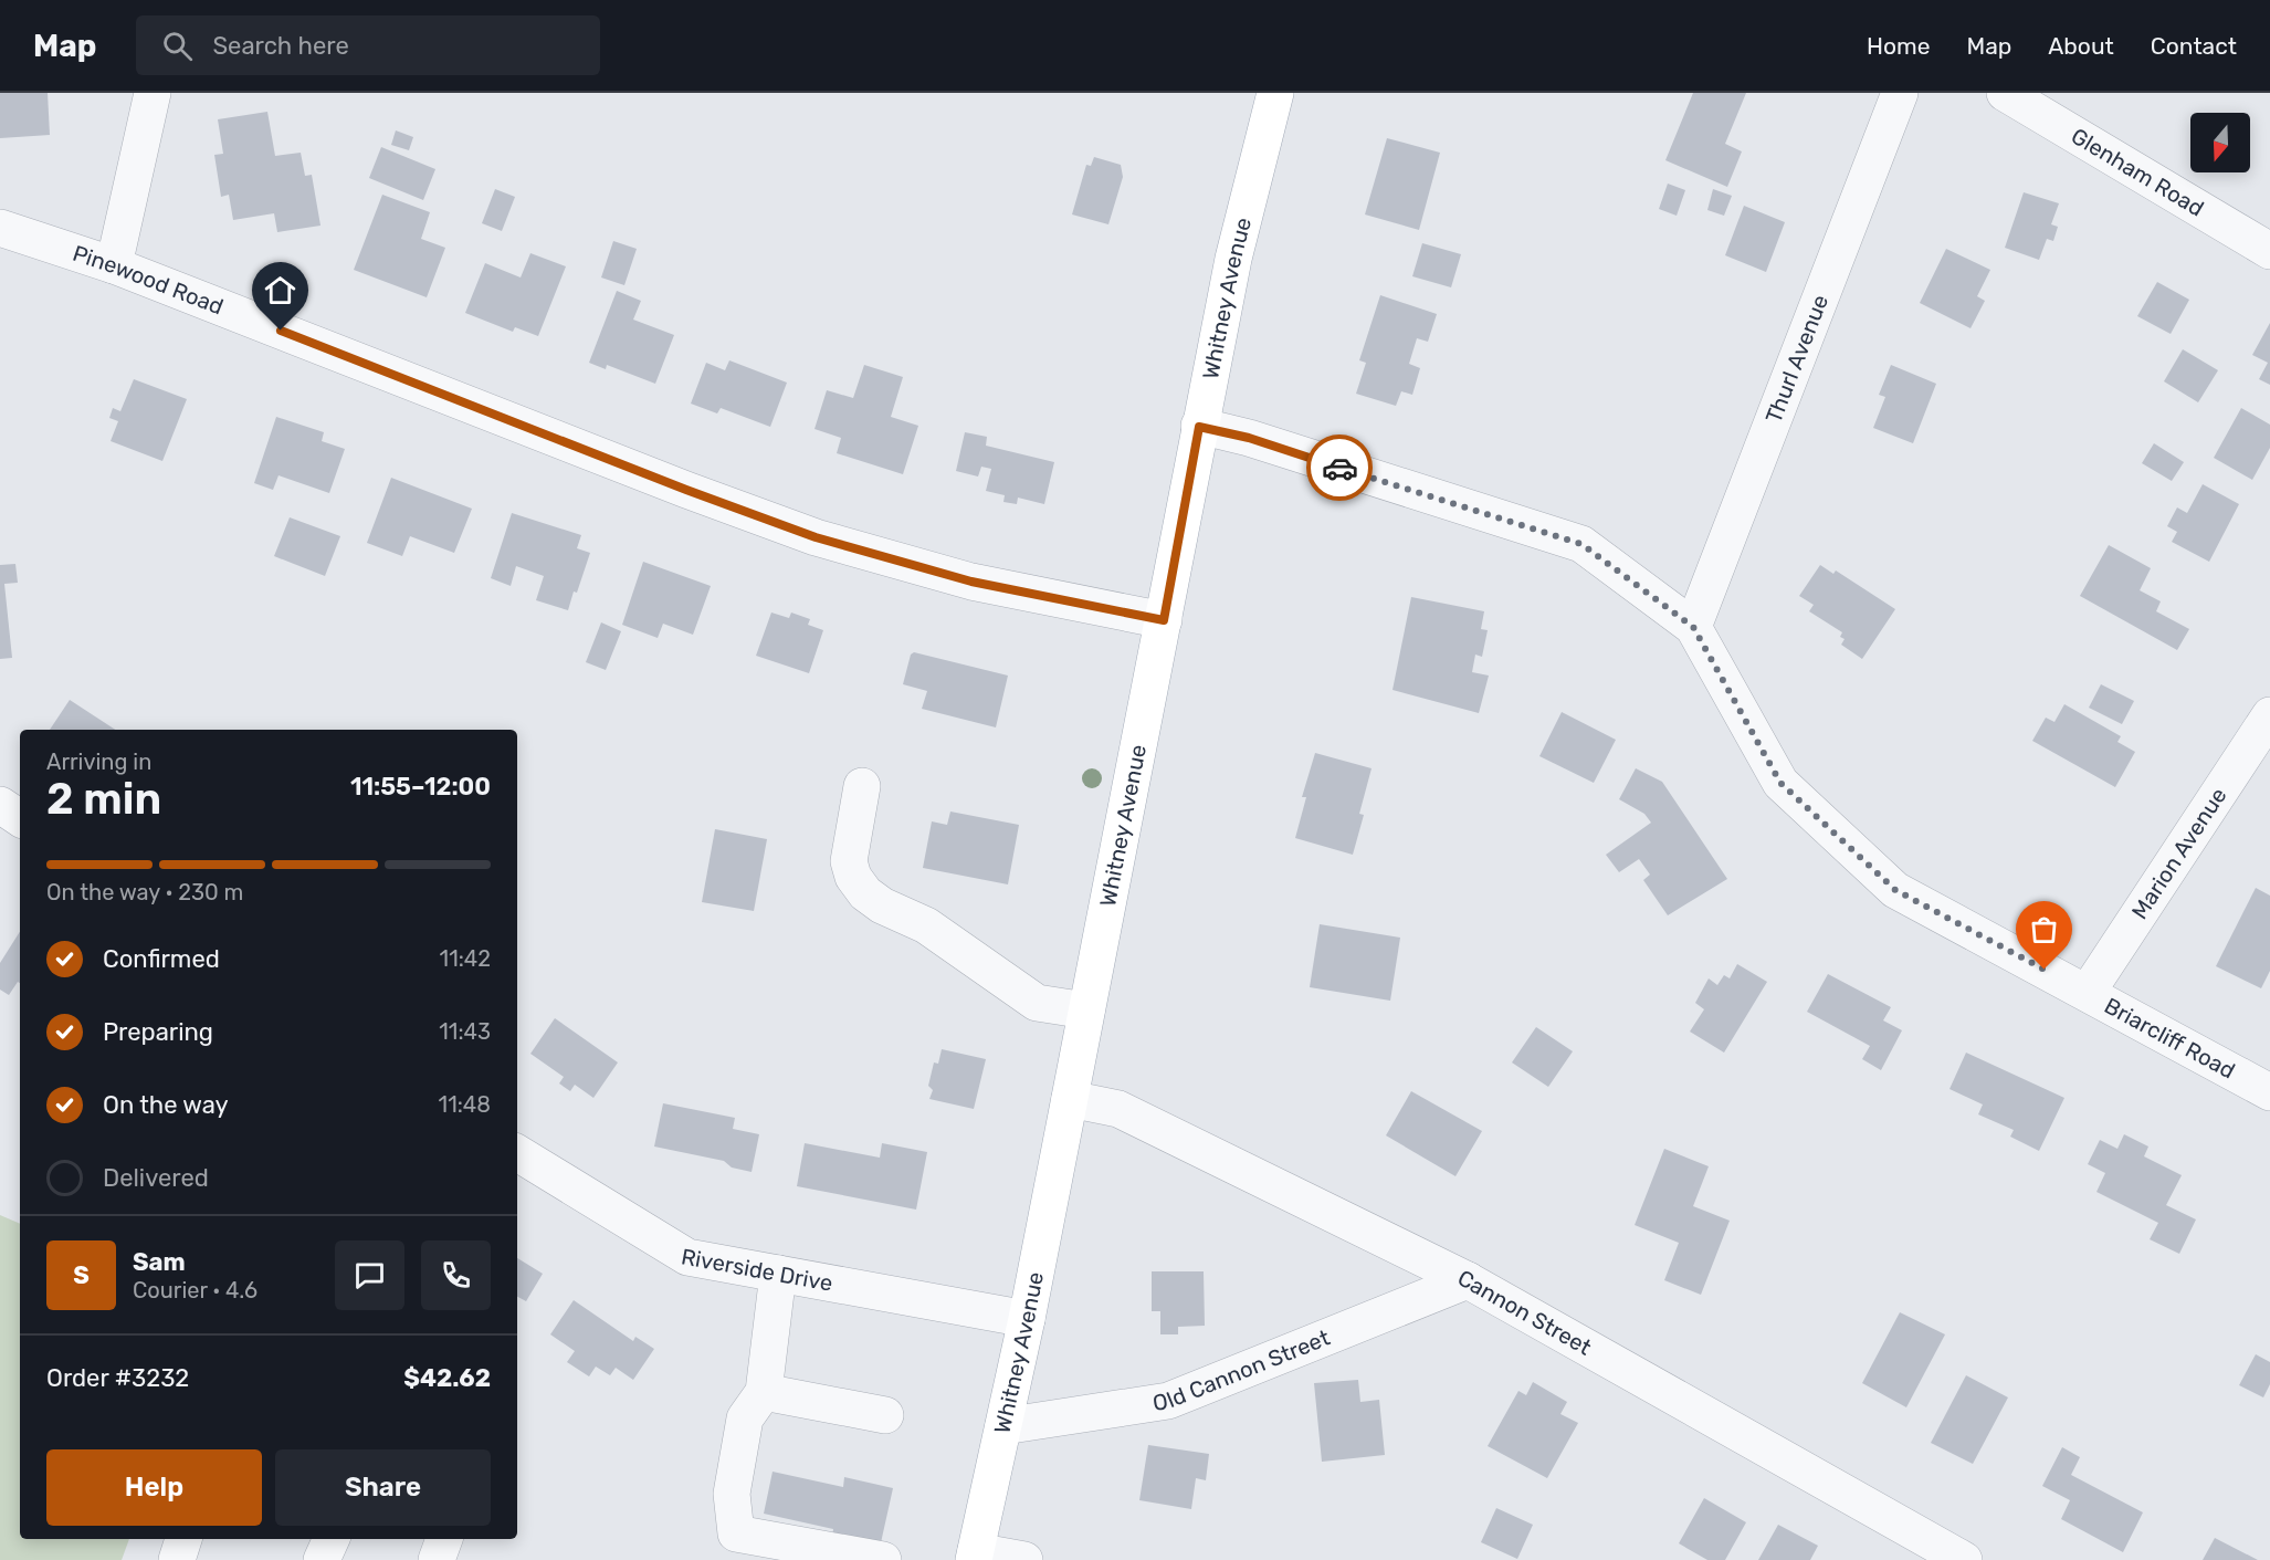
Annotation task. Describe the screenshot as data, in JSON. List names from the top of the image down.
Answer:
{
  "streets": {
    "main road": ["Whitney Avenue"],
    "street": [
      "Glenham Road",
      "Pinewood Road",
      "Thurl Avenue",
      "Marion Avenue",
      "Briarcliff Road",
      "Riverside Drive",
      "Cannon Street",
      "Old Cannon Street"
    ]
  },
  "crossings": [
    ["Pinewood Road", "Whitney Avenue"],
    ["Whitney Avenue", "Briarcliff Road"],
    ["Whitney Avenue", "Riverside Drive"],
    ["Whitney Avenue", "Cannon Street"],
    ["Whitney Avenue", "Old Cannon Street"],
    ["Thurl Avenue", "Briarcliff Road"],
    ["Marion Avenue", "Briarcliff Road"],
    ["Cannon Street", "Old Cannon Street"]
  ],
  "north": "bottom",
  "page": {
    "header": "Map",
    "search": "Search here",
    "nav": [
      "Home",
      "Map",
      "About",
      "Contact"
    ],
    "heading": ["2 min", "Arriving in", "11:55–12:00"],
    "panel": [
      "Sam",
      "Courier · 4.6",
      "Order #3232",
      "$42.62"
    ],
    "bar": "On the way · 230 m",
    "list": [
      ["Confirmed", "11:42"],
      ["Preparing", "11:43"],
      ["On the way", "11:48"],
      "Delivered"
    ],
    "round": "S",
    "buttons": ["Help", "Share"]
  }
}
